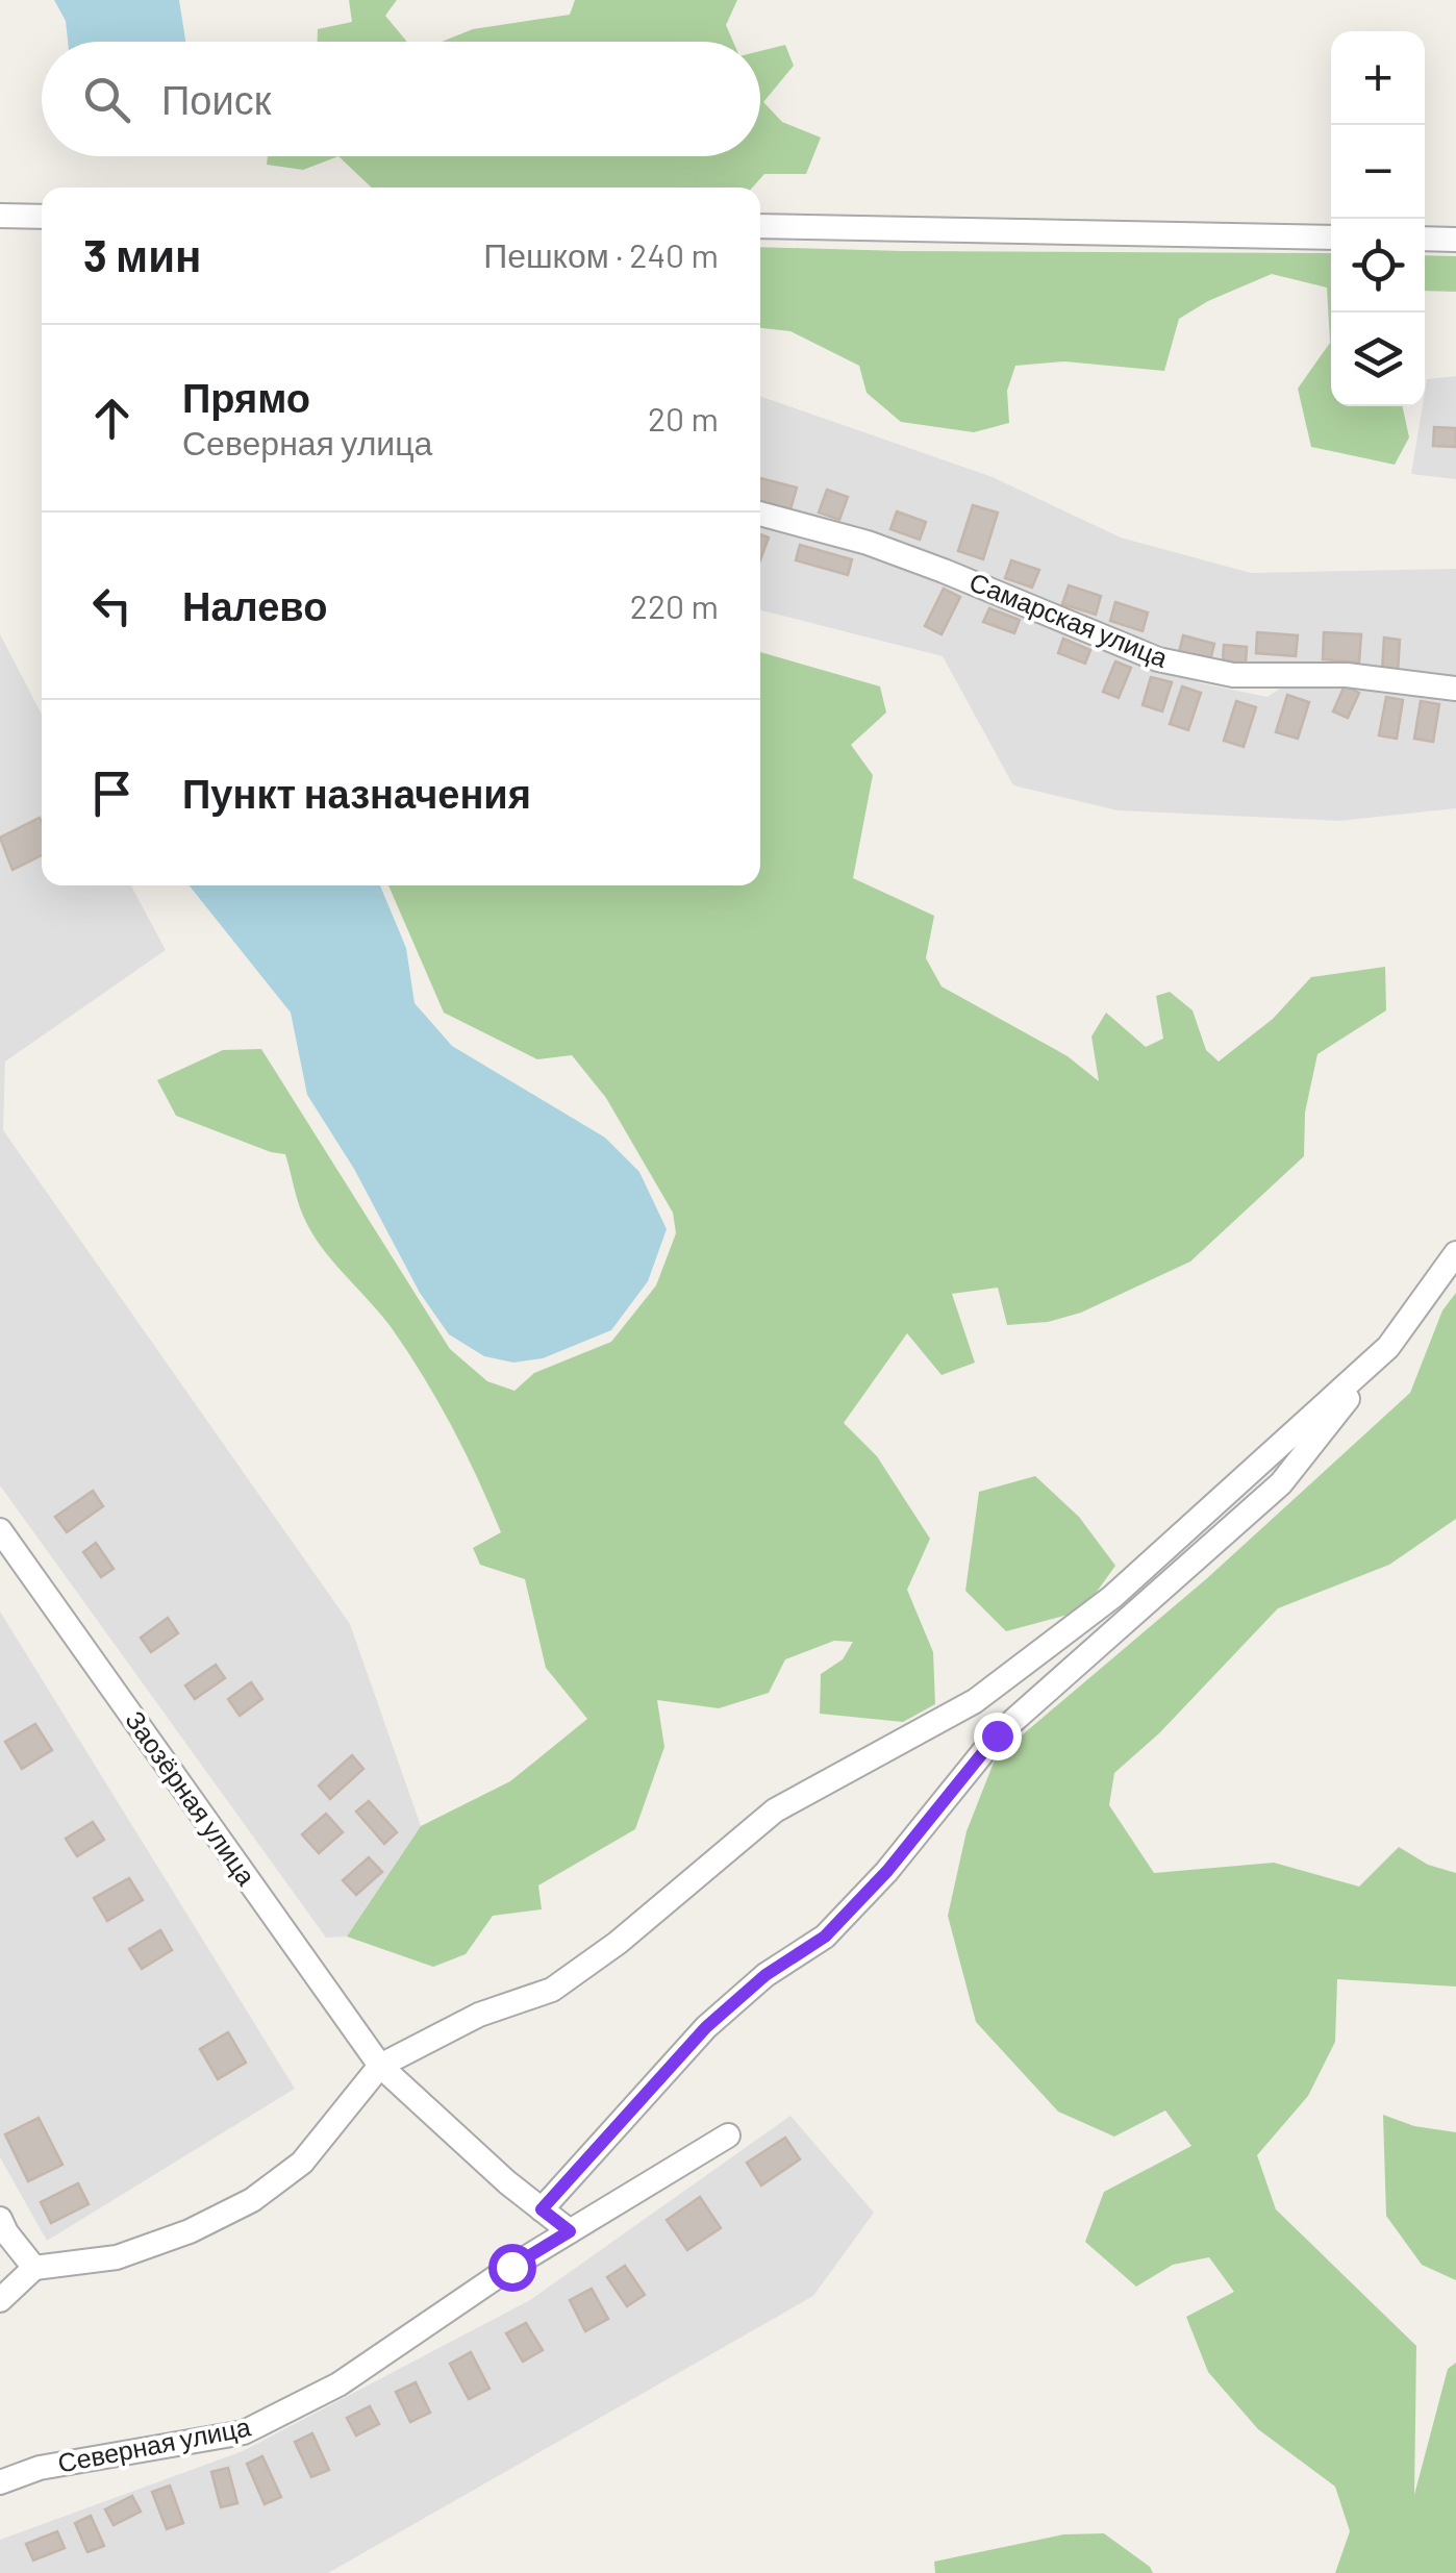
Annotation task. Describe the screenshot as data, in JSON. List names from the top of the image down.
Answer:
{
  "streets": {
    "street": ["Самарская улица", "Заозёрная улица", "Северная улица"]
  },
  "crossings": [
    ["Заозёрная улица", "Северная улица"]
  ],
  "page": {
    "map_buttons": ["+", "−"],
    "search": "Поиск",
    "heading": ["3 мин", "Пешком · 240 m"],
    "list": [
      ["Прямо", "Северная улица", "20 m"],
      ["Налево", "220 m"],
      "Пункт назначения"
    ]
  }
}
